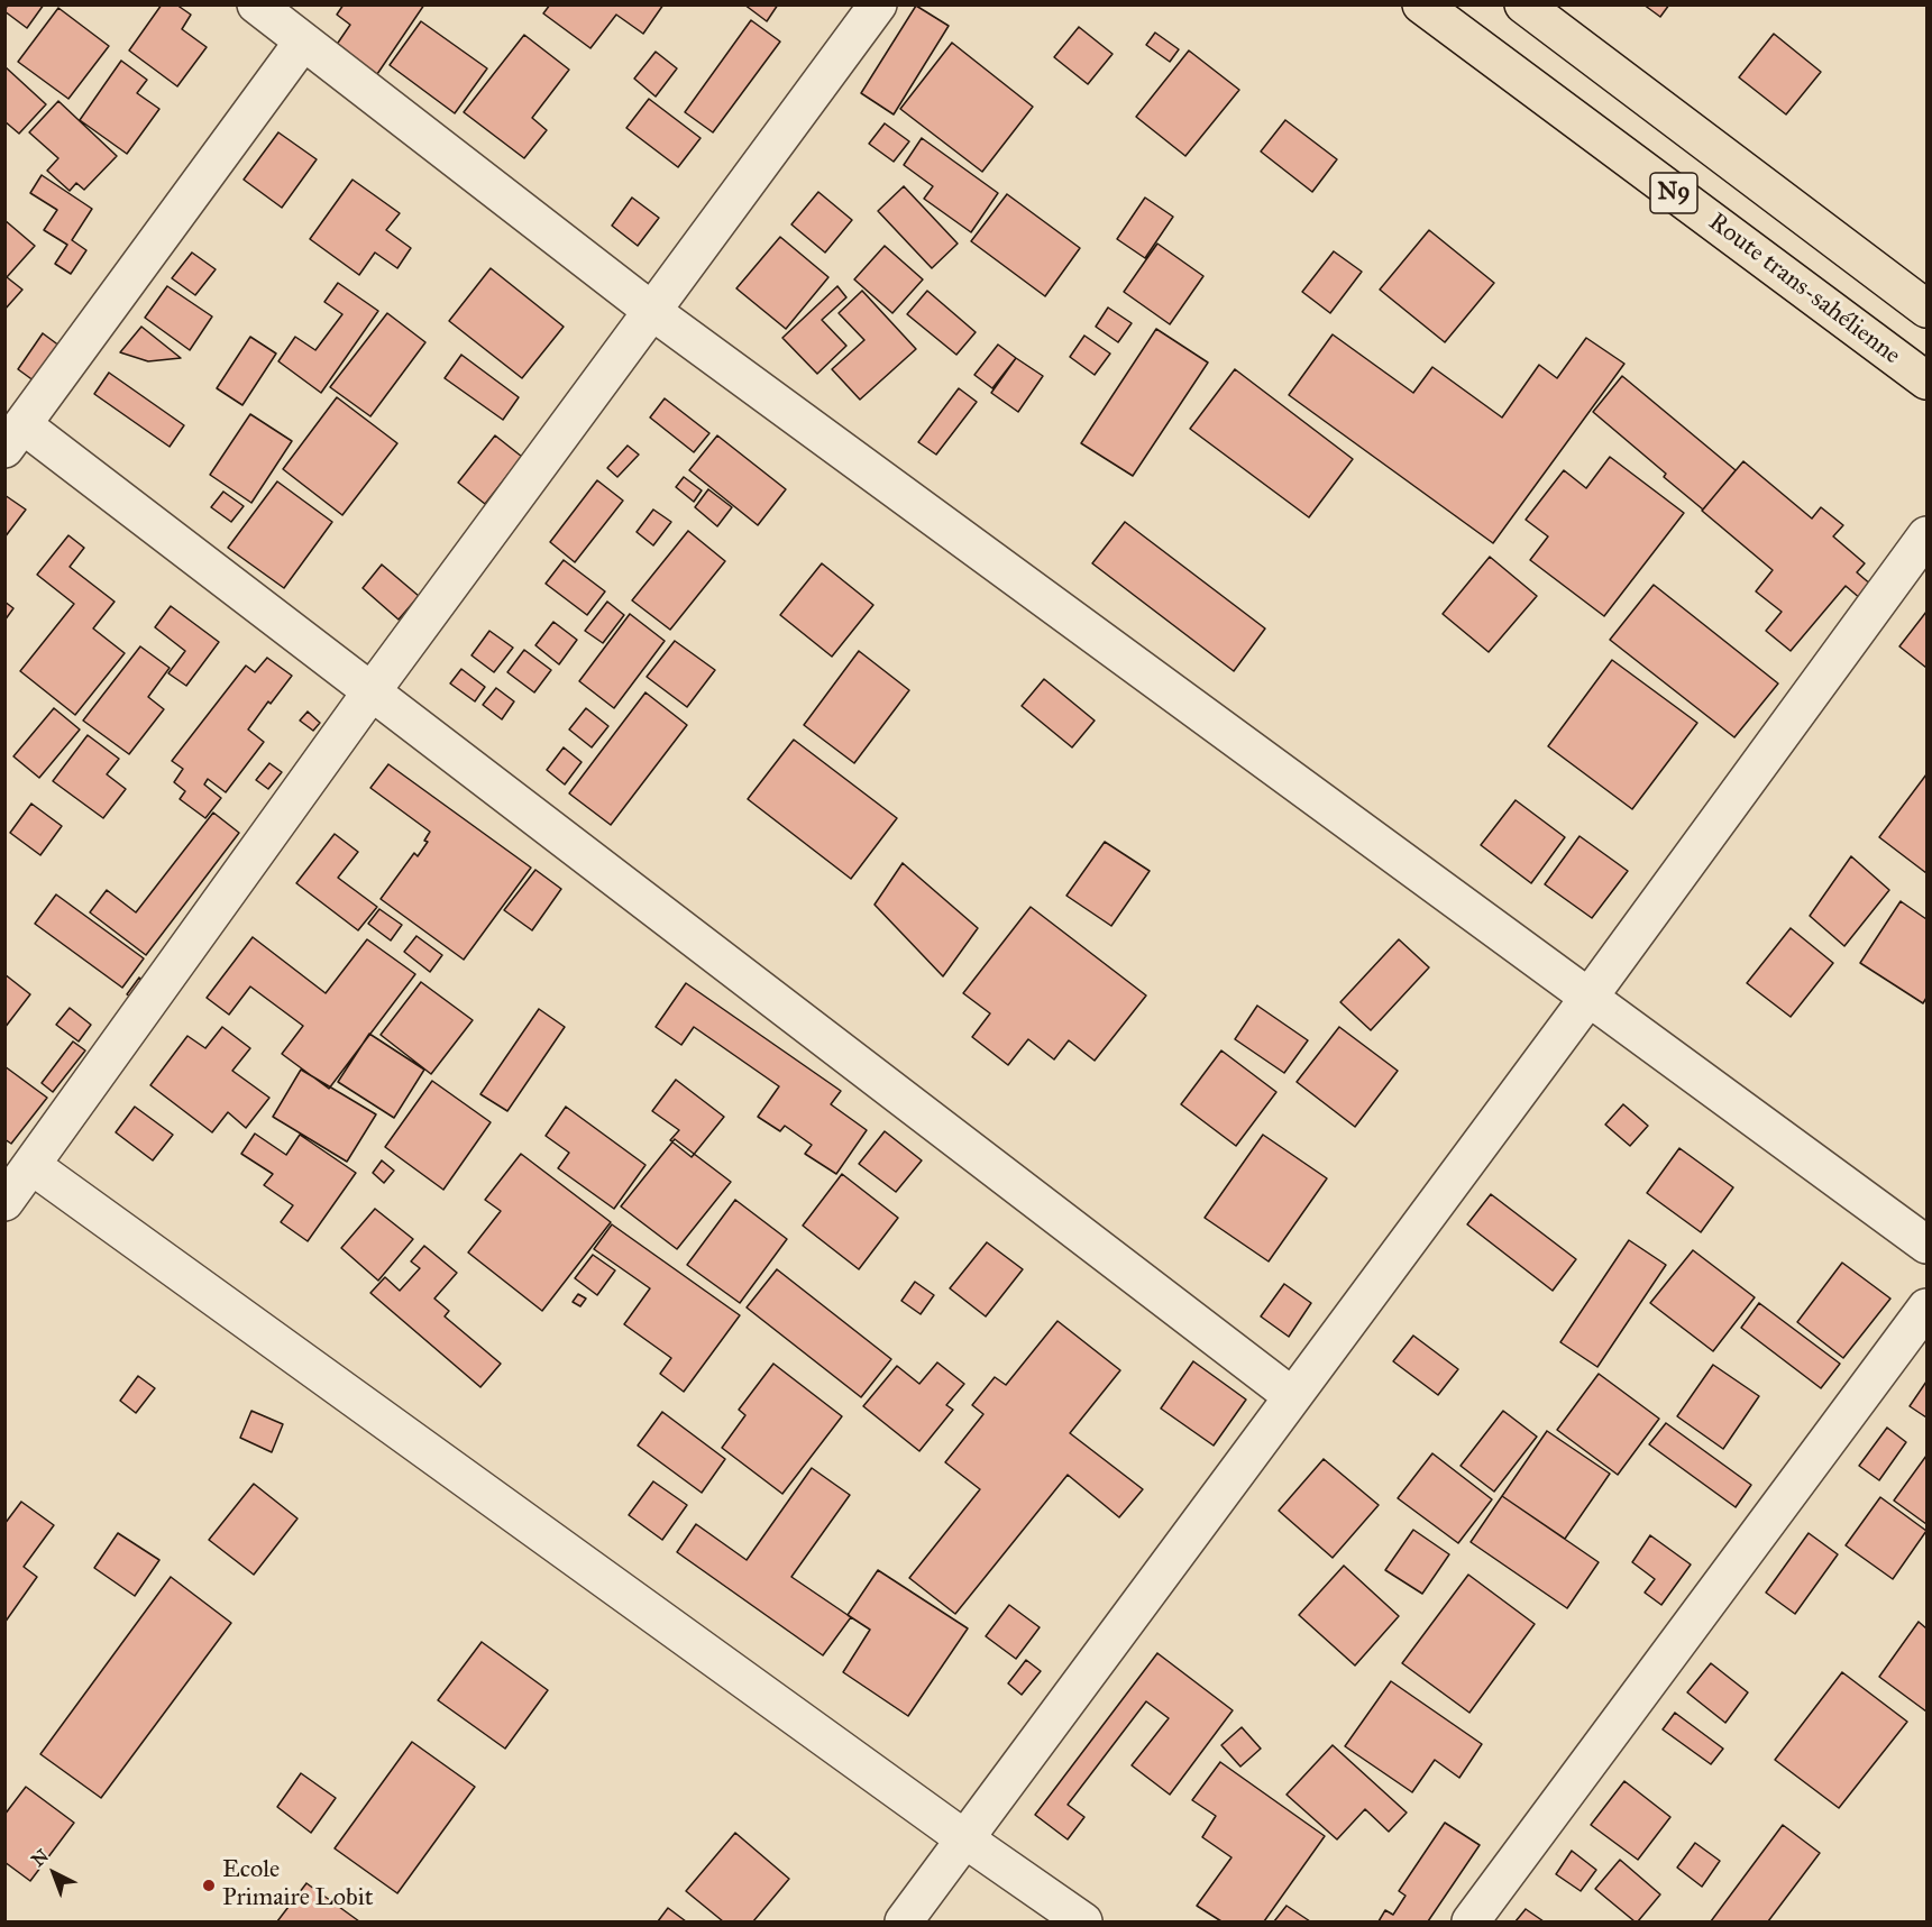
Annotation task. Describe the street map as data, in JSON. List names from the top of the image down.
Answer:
{
  "streets": {
    "highway": ["N9", "Route trans-sahélienne"]
  },
  "places": ["Ecole Primaire Lobit"],
  "north": "top left"
}
